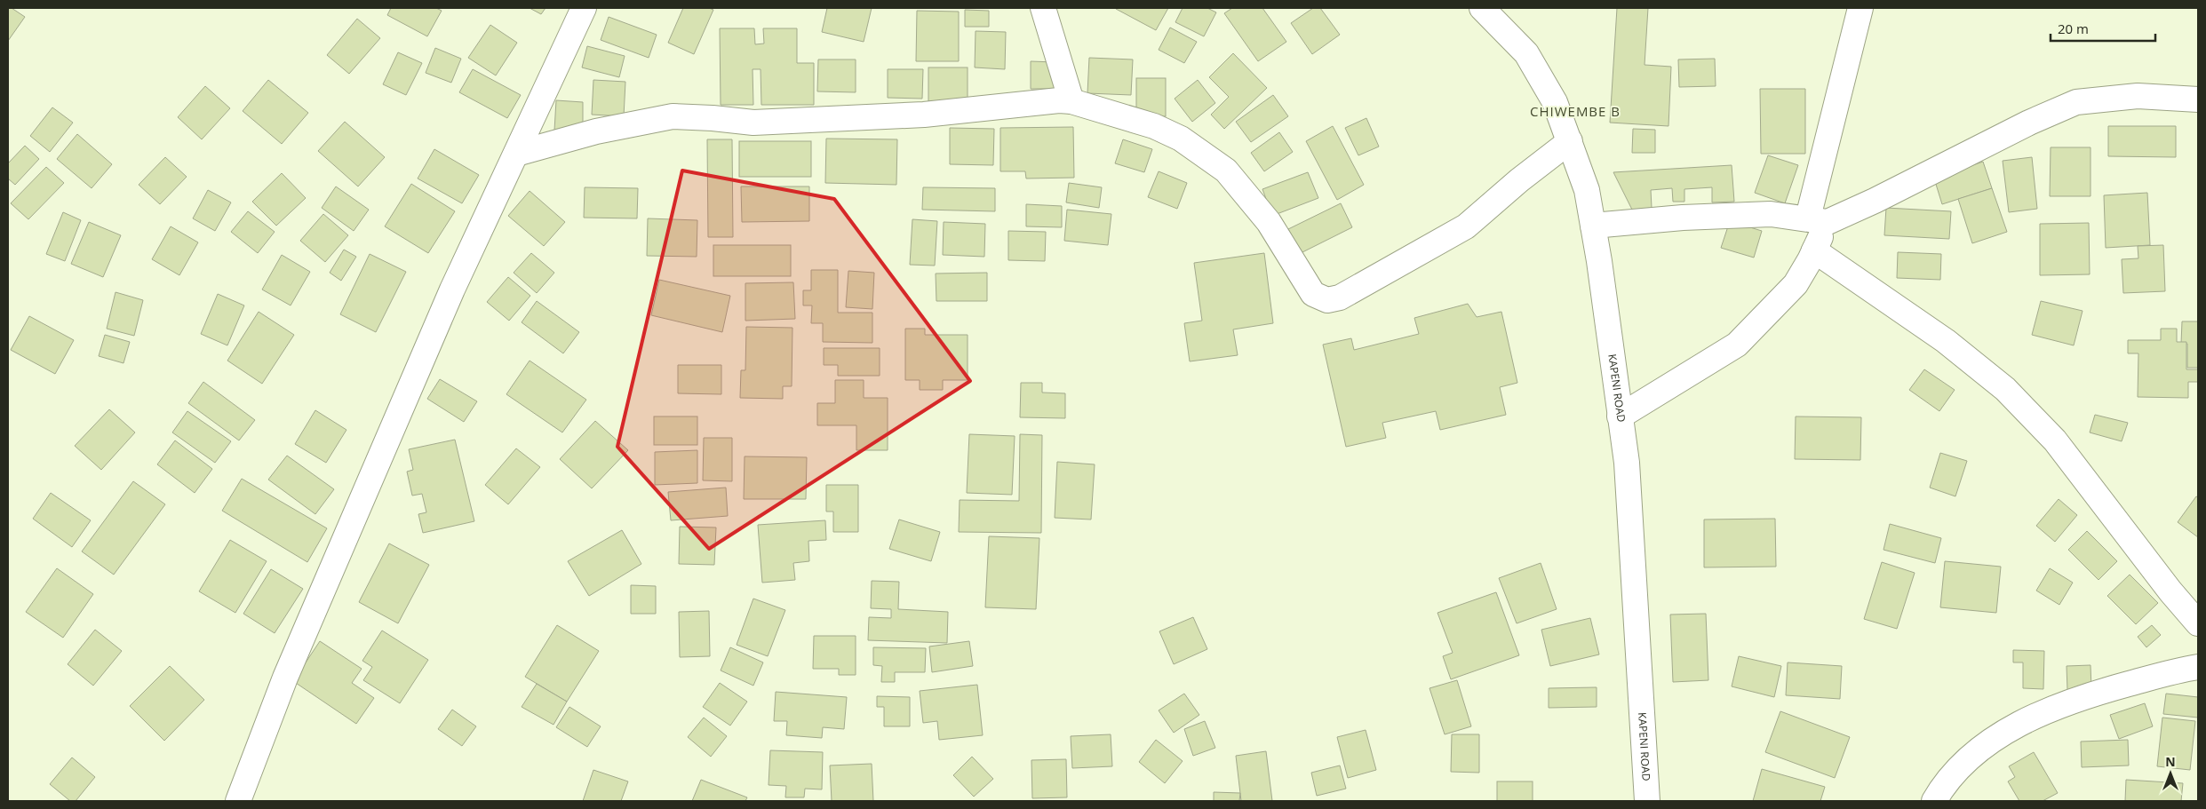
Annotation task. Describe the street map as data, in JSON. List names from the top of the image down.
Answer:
{
  "streets": {
    "street": ["KAPENI ROAD"]
  },
  "districts": ["CHIWEMBE B"],
  "scale_bar": "20 m",
  "north": "top"
}
